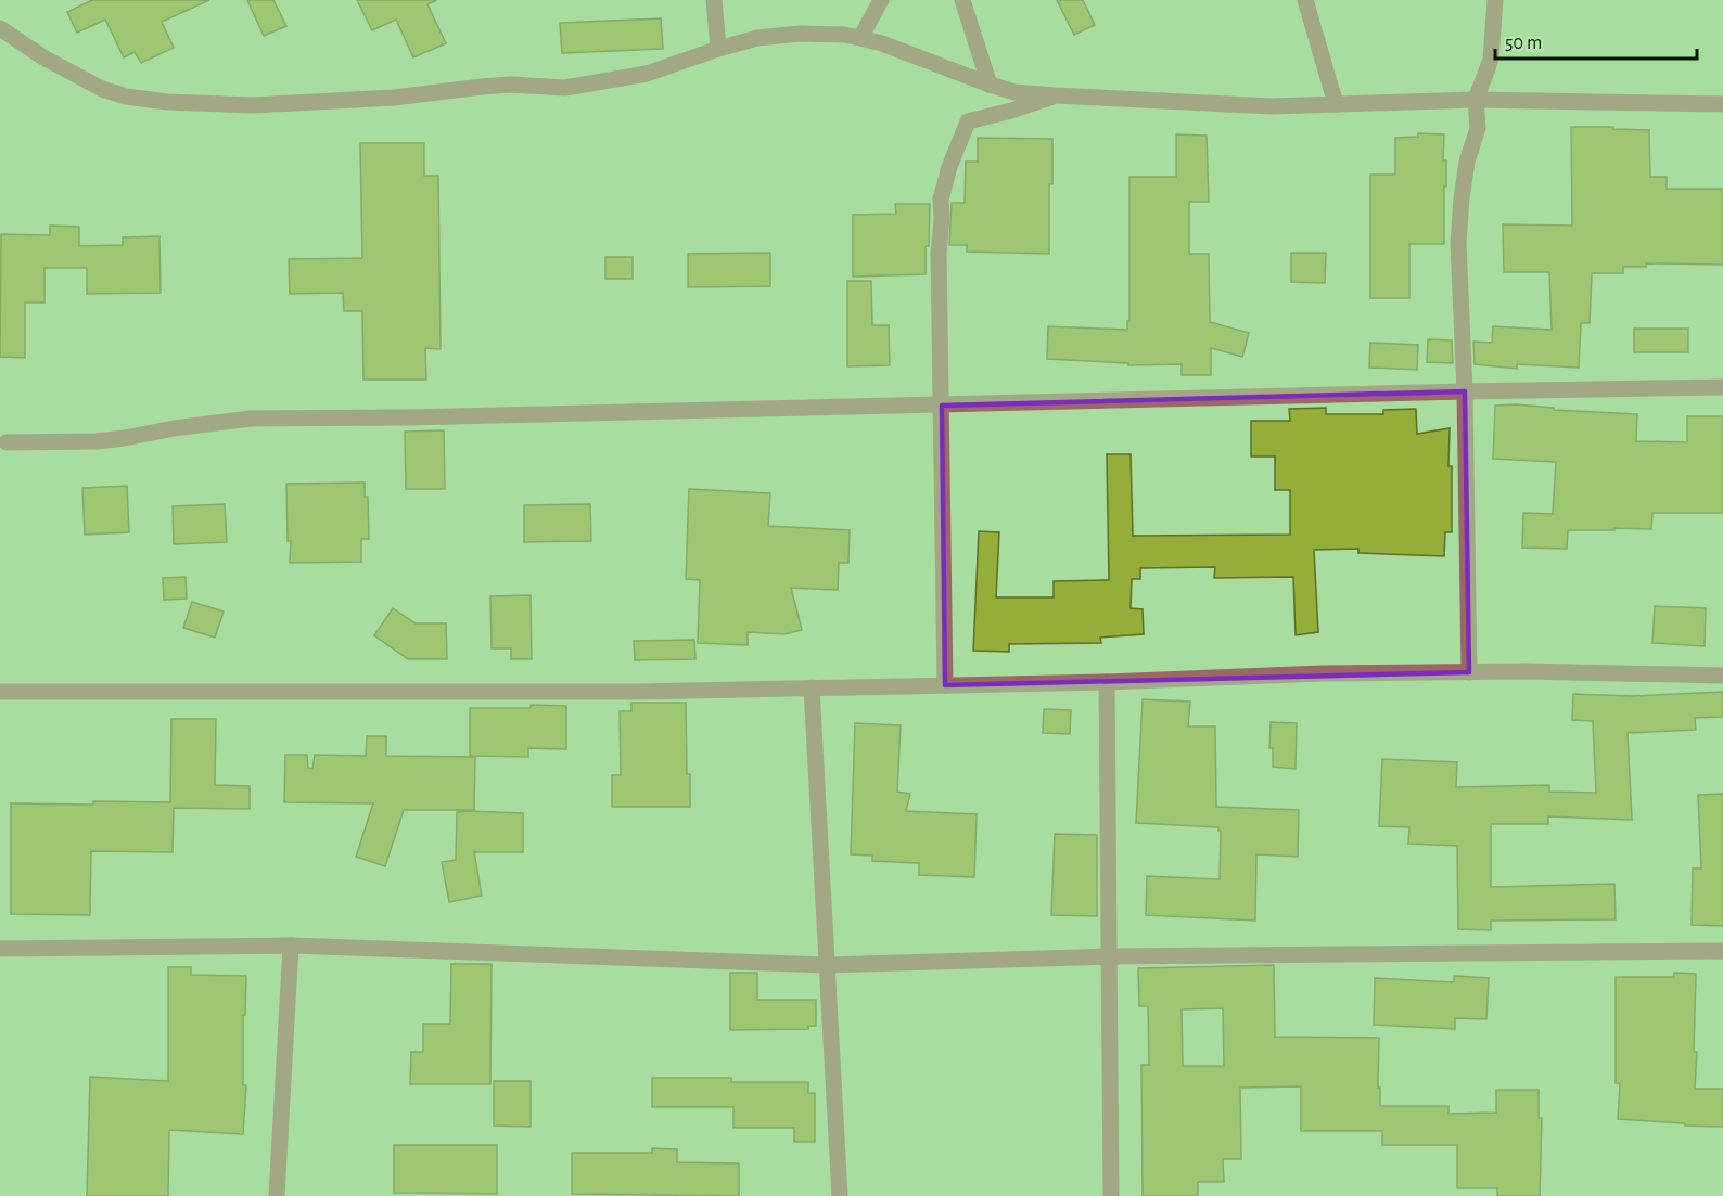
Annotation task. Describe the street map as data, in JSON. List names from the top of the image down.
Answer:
{
  "scale_bar": "50 m"
}
